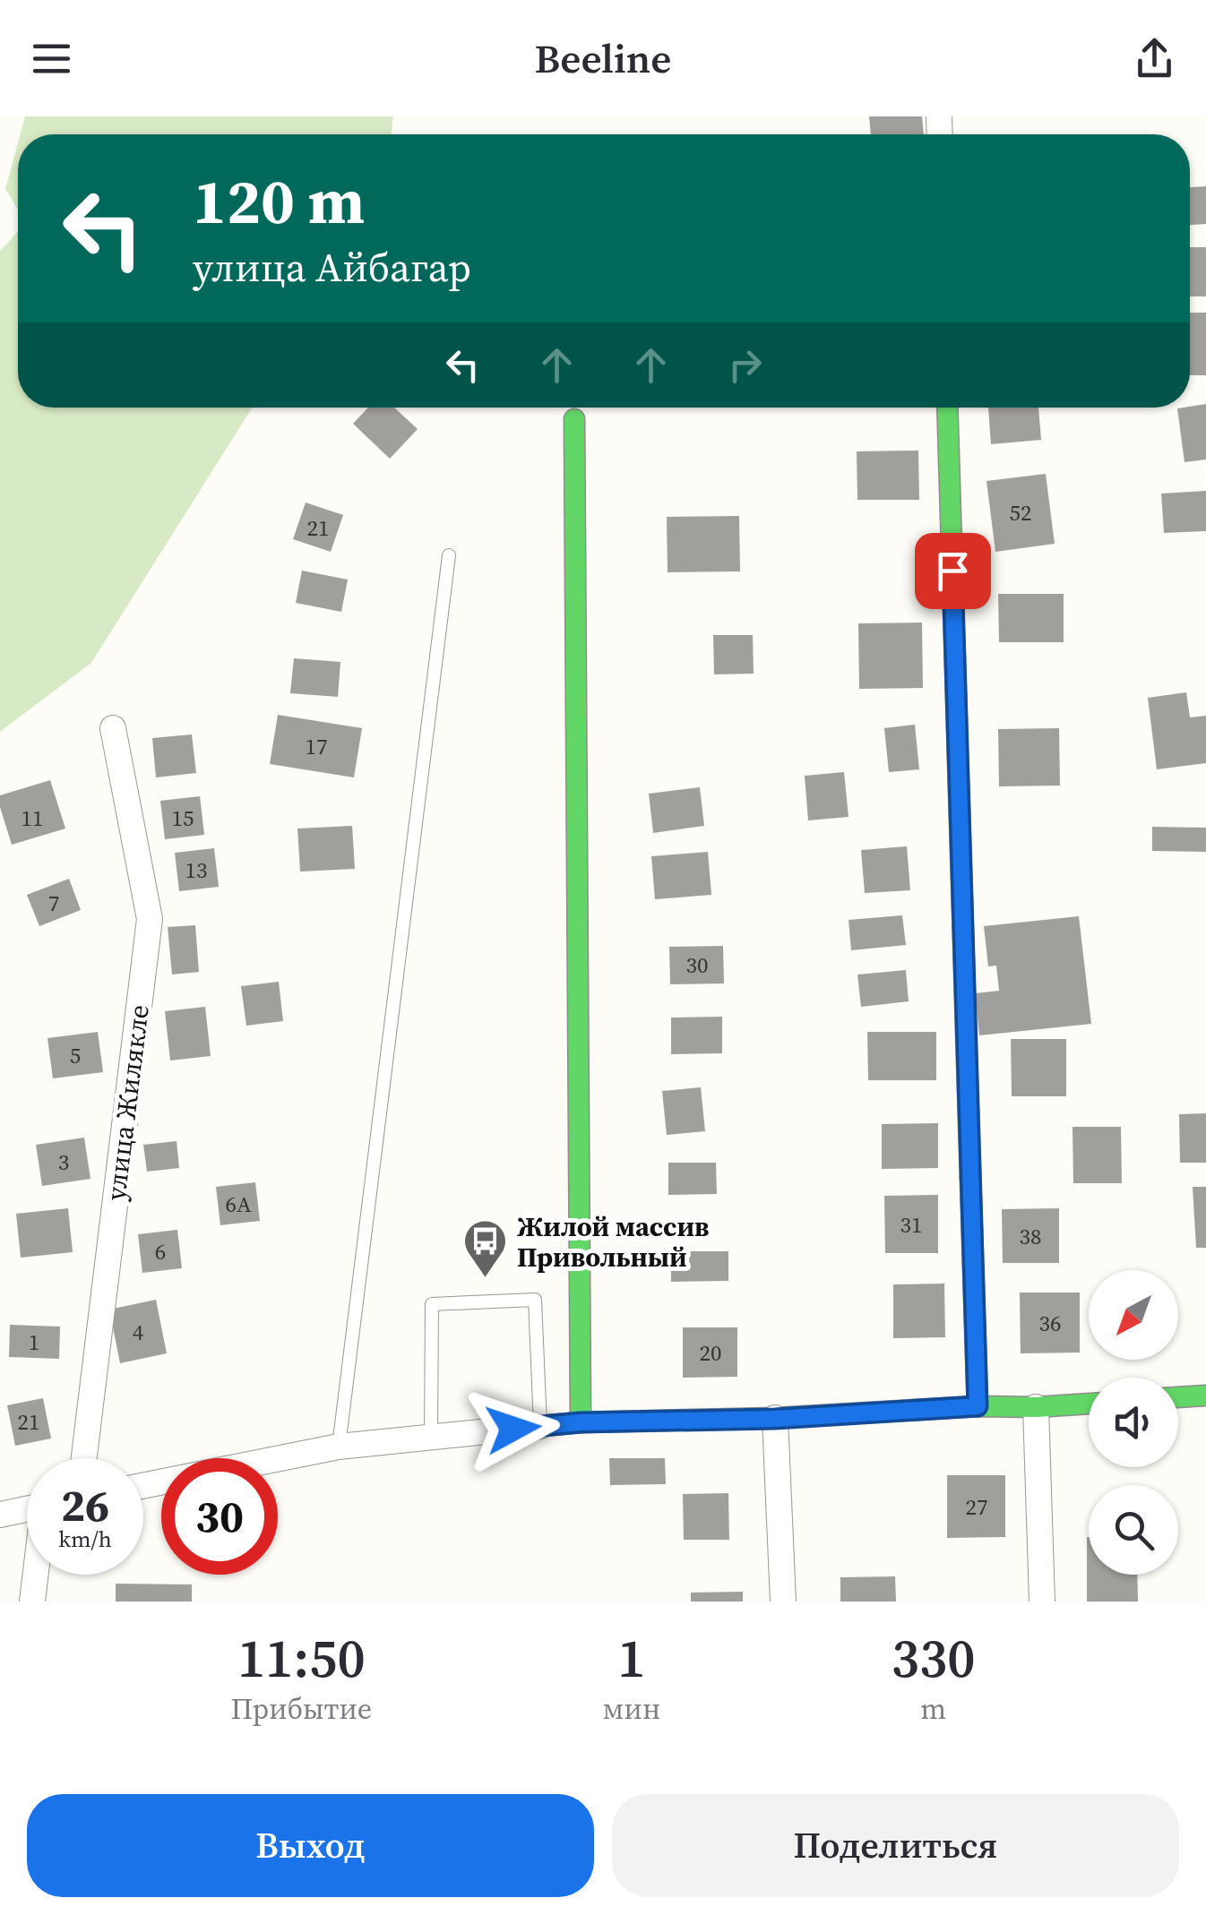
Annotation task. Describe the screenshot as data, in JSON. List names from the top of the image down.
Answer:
{
  "streets": {
    "street": ["улица Жилякле"]
  },
  "places": {
    "bus stop": ["Жилой массив Привольный"]
  },
  "house_numbers": [
    "52",
    "21",
    "17",
    "11",
    "15",
    "13",
    "7",
    "30",
    "5",
    "3",
    "6А",
    "31",
    "38",
    "6",
    "36",
    "4",
    "1",
    "20",
    "21",
    "27"
  ],
  "north": "bottom left",
  "page": {
    "header": "Beeline",
    "turn": ["120 m", "улица Айбагар"],
    "speed": "26 km/h",
    "limit": "30",
    "eta": [
      "11:50",
      "Прибытие",
      "1",
      "мин",
      "330",
      "m"
    ],
    "buttons": ["Выход", "Поделиться"]
  }
}
